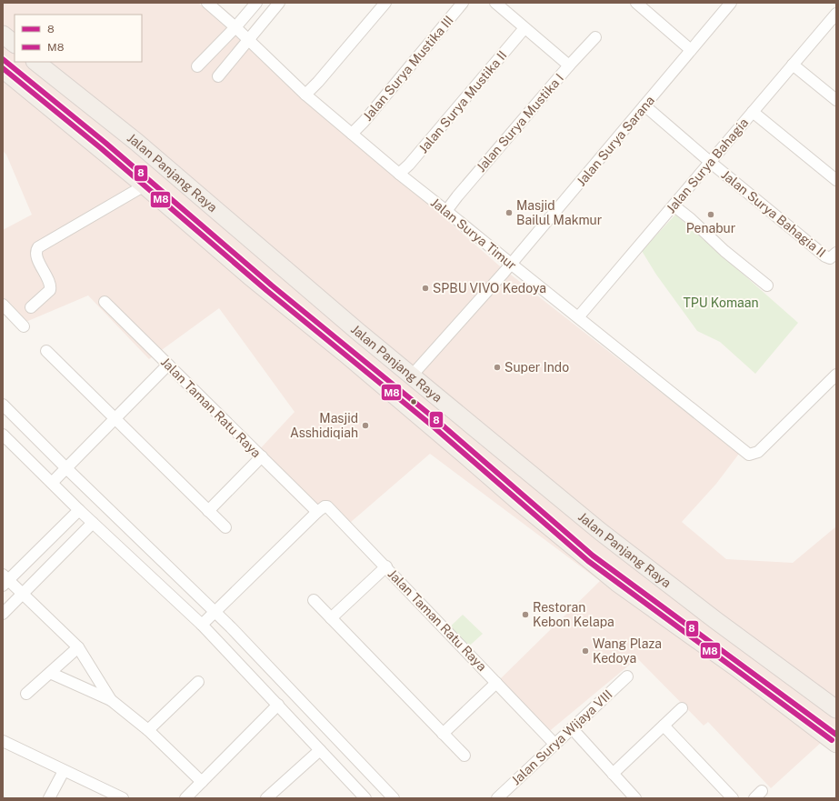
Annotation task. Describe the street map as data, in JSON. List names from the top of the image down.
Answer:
{
  "streets": {
    "main road": ["Jalan Panjang Raya"],
    "street": [
      "Jalan Surya Mustika III",
      "Jalan Surya Mustika II",
      "Jalan Surya Mustika I",
      "Jalan Surya Sarana",
      "Jalan Surya Bahagia",
      "Jalan Surya Bahagia II",
      "Jalan Surya Timur",
      "Jalan Taman Ratu Raya",
      "Jalan Surya Wijaya VIII"
    ]
  },
  "crossings": [
    ["Jalan Surya Mustika III", "Jalan Surya Timur"],
    ["Jalan Surya Mustika II", "Jalan Surya Timur"],
    ["Jalan Surya Mustika I", "Jalan Surya Timur"],
    ["Jalan Surya Sarana", "Jalan Panjang Raya"],
    ["Jalan Surya Sarana", "Jalan Surya Timur"],
    ["Jalan Surya Bahagia", "Jalan Surya Bahagia II"],
    ["Jalan Surya Bahagia", "Jalan Surya Timur"],
    ["Jalan Taman Ratu Raya", "Jalan Surya Wijaya VIII"]
  ],
  "parks": ["TPU Komaan"],
  "places": [
    "Masjid Bailul Makmur",
    "Penabur",
    "SPBU VIVO Kedoya",
    "Super Indo",
    "Masjid Asshidiqiah",
    "Restoran Kebon Kelapa",
    "Wang Plaza Kedoya"
  ],
  "lines": ["transit line 8", "transit line M8"],
  "legend": ["8", "M8"]
}
